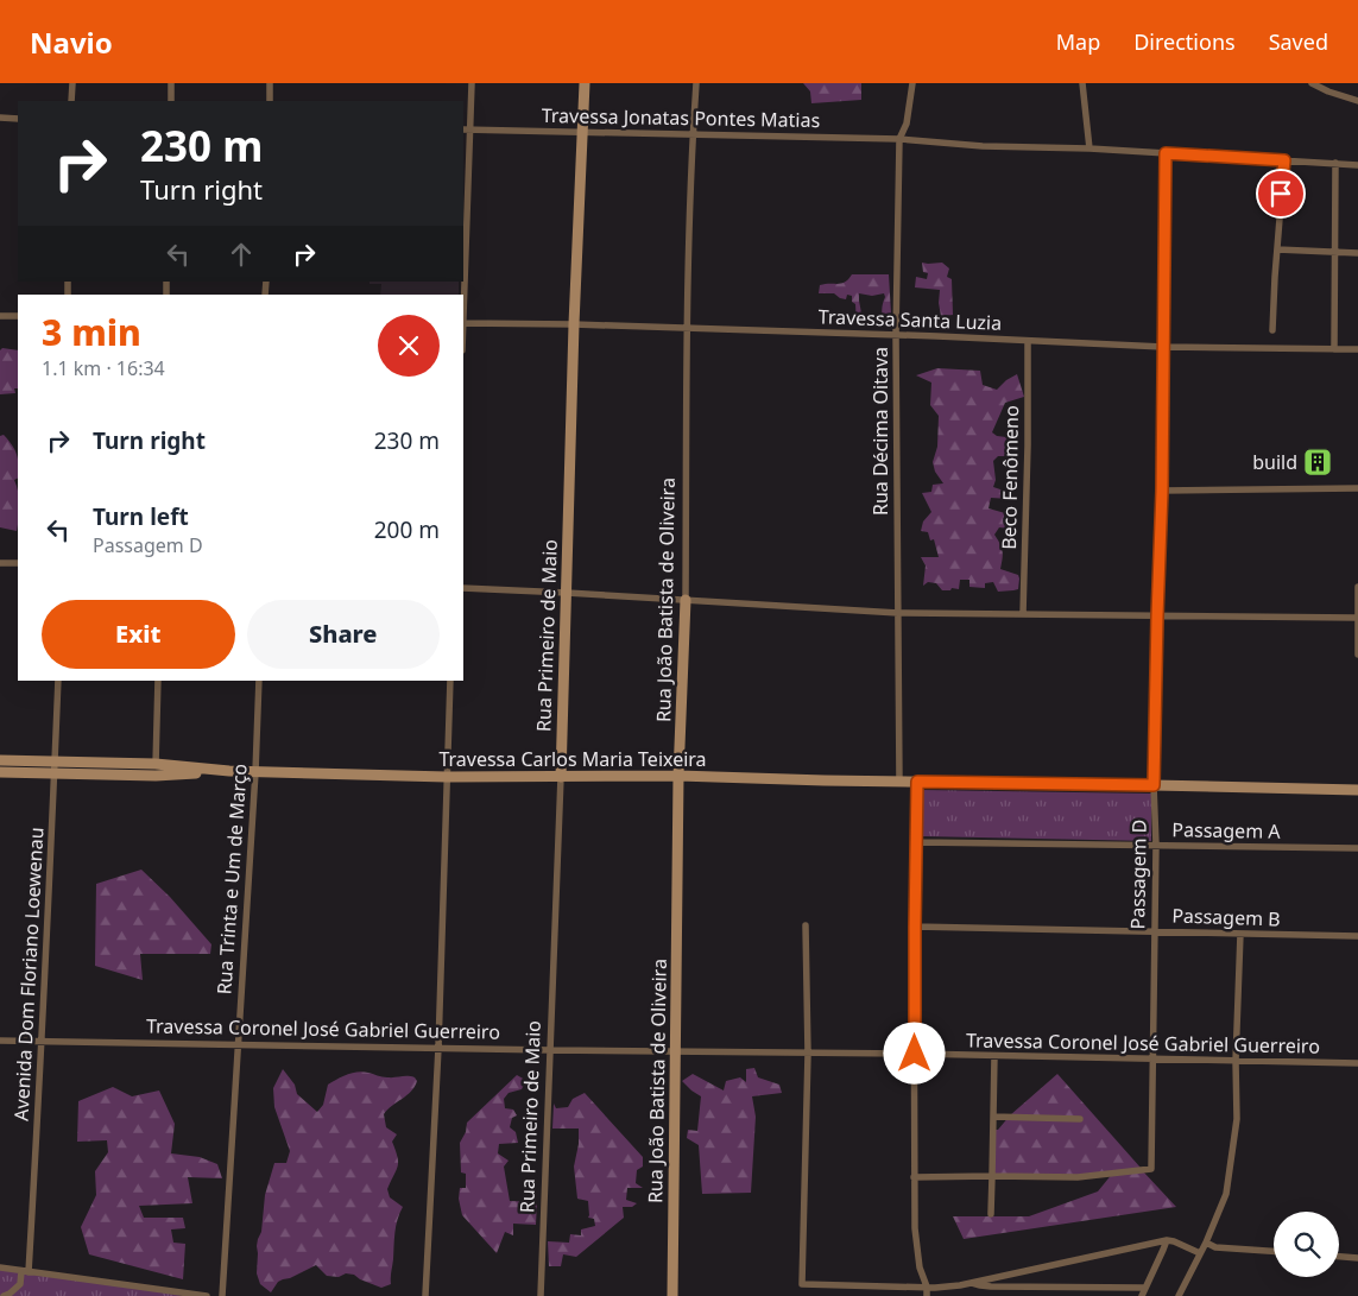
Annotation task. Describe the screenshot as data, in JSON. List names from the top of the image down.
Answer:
{
  "streets": {
    "main road": ["Rua João Batista de Oliveira", "Rua Primeiro de Maio", "Travessa Carlos Maria Teixeira"],
    "street": [
      "Travessa Jonatas Pontes Matias",
      "Travessa Santa Luzia",
      "Rua Décima Oitava",
      "Beco Fenômeno",
      "Passagem A",
      "Passagem D",
      "Rua Trinta e Um de Março",
      "Passagem B",
      "Avenida Dom Floriano Loewenau",
      "Travessa Coronel José Gabriel Guerreiro"
    ]
  },
  "crossings": [
    ["Travessa Jonatas Pontes Matias", "Rua Décima Oitava"],
    ["Travessa Jonatas Pontes Matias", "Rua João Batista de Oliveira"],
    ["Travessa Jonatas Pontes Matias", "Rua Primeiro de Maio"],
    ["Travessa Santa Luzia", "Rua Décima Oitava"],
    ["Travessa Santa Luzia", "Beco Fenômeno"],
    ["Travessa Santa Luzia", "Rua João Batista de Oliveira"],
    ["Travessa Santa Luzia", "Rua Primeiro de Maio"],
    ["Travessa Santa Luzia", "Passagem D"],
    ["Rua Décima Oitava", "Travessa Carlos Maria Teixeira"],
    ["Rua João Batista de Oliveira", "Travessa Carlos Maria Teixeira"],
    ["Rua João Batista de Oliveira", "Travessa Coronel José Gabriel Guerreiro"],
    ["Rua Primeiro de Maio", "Travessa Carlos Maria Teixeira"],
    ["Rua Primeiro de Maio", "Travessa Coronel José Gabriel Guerreiro"],
    ["Travessa Carlos Maria Teixeira", "Passagem D"],
    ["Travessa Carlos Maria Teixeira", "Rua Trinta e Um de Março"],
    ["Travessa Carlos Maria Teixeira", "Avenida Dom Floriano Loewenau"],
    ["Passagem A", "Passagem D"],
    ["Passagem D", "Passagem B"],
    ["Passagem D", "Travessa Coronel José Gabriel Guerreiro"],
    ["Rua Trinta e Um de Março", "Travessa Coronel José Gabriel Guerreiro"],
    ["Avenida Dom Floriano Loewenau", "Travessa Coronel José Gabriel Guerreiro"]
  ],
  "places": {
    "building": ["build"]
  },
  "page": {
    "header": "Navio",
    "nav": ["Map", "Directions", "Saved"],
    "turn": ["230 m", "Turn right"],
    "heading": ["3 min", "1.1 km · 16:34"],
    "list": [
      {
        "name": "Turn right",
        "value": "230 m"
      },
      {
        "name": "Turn left",
        "note": "Passagem D",
        "value": "200 m"
      }
    ],
    "buttons": ["Exit", "Share"]
  }
}
